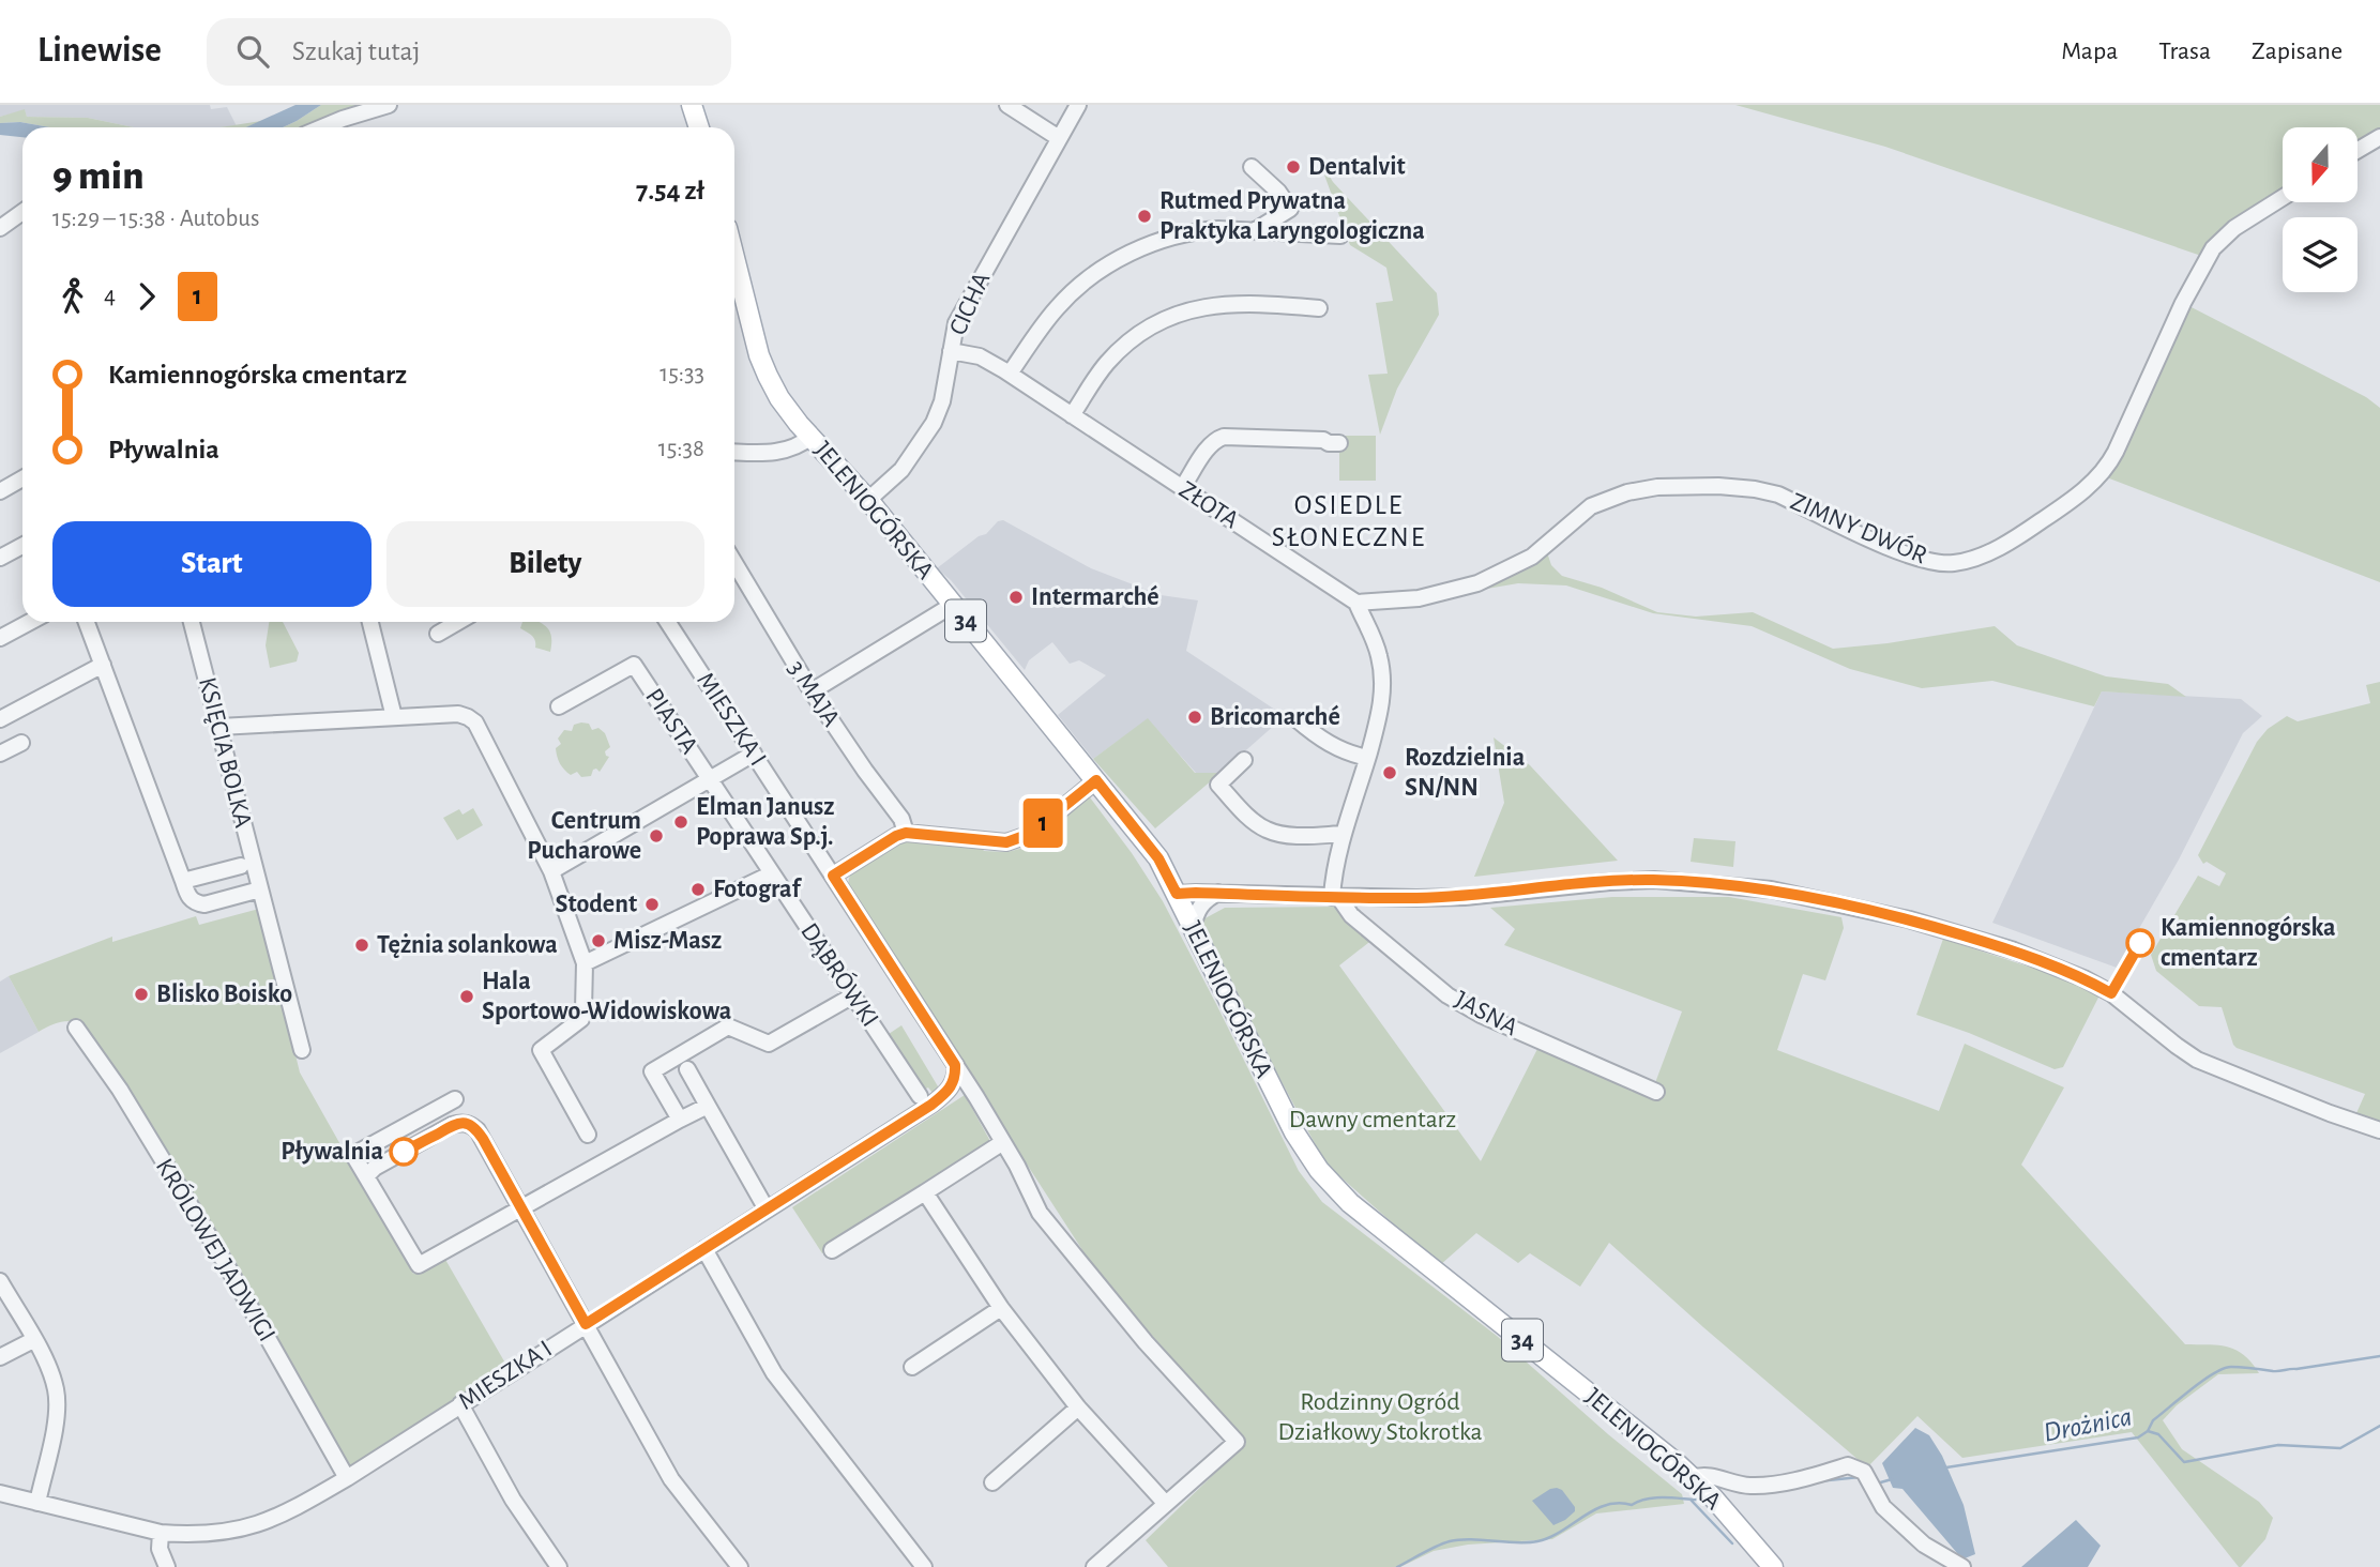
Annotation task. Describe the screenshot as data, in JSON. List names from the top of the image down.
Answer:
{
  "streets": {
    "main road": ["JELENIOGÓRSKA", "34"],
    "street": [
      "CICHA",
      "ZŁOTA",
      "ZIMNY DWÓR",
      "3 MAJA",
      "MIESZKA I",
      "PIASTA",
      "KSIĘCIA BOLKA",
      "DĄBRÓWKI",
      "JASNA",
      "KRÓLOWEJ JADWIGI"
    ]
  },
  "crossings": [
    ["CICHA", "ZŁOTA"],
    ["CICHA", "JELENIOGÓRSKA"],
    ["ZŁOTA", "ZIMNY DWÓR"],
    ["MIESZKA I", "KRÓLOWEJ JADWIGI"],
    ["PIASTA", "DĄBRÓWKI"]
  ],
  "districts": ["OSIEDLE SŁONECZNE"],
  "water": ["Drożnica"],
  "parks": ["Dawny cmentarz", "Rodzinny Ogród Działkowy Stokrotka"],
  "places": [
    "Dentalvit",
    "Rutmed Prywatna Praktyka Laryngologiczna",
    "Intermarché",
    "Bricomarché",
    "Rozdzielnia SN/NN",
    "Elman Janusz Poprawa Sp.j.",
    "Centrum Pucharowe",
    "Fotograf",
    "Stodent",
    "Misz-Masz",
    "Kamiennogórska cmentarz",
    "Tężnia solankowa",
    "Blisko Boisko",
    "Hala Sportowo-Widowiskowa",
    "Pływalnia"
  ],
  "lines": ["bus line 1"],
  "north": "bottom",
  "page": {
    "header": "Linewise",
    "search": "Szukaj tutaj",
    "nav": ["Mapa", "Trasa", "Zapisane"],
    "on_map": "1",
    "heading": ["9 min", "15:29 – 15:38 · Autobus", "7.54 zł"],
    "legs": ["4", "1"],
    "list": [
      {
        "name": "Kamiennogórska cmentarz",
        "value": "15:33"
      },
      {
        "name": "Pływalnia",
        "value": "15:38"
      }
    ],
    "buttons": ["Start", "Bilety"]
  }
}
